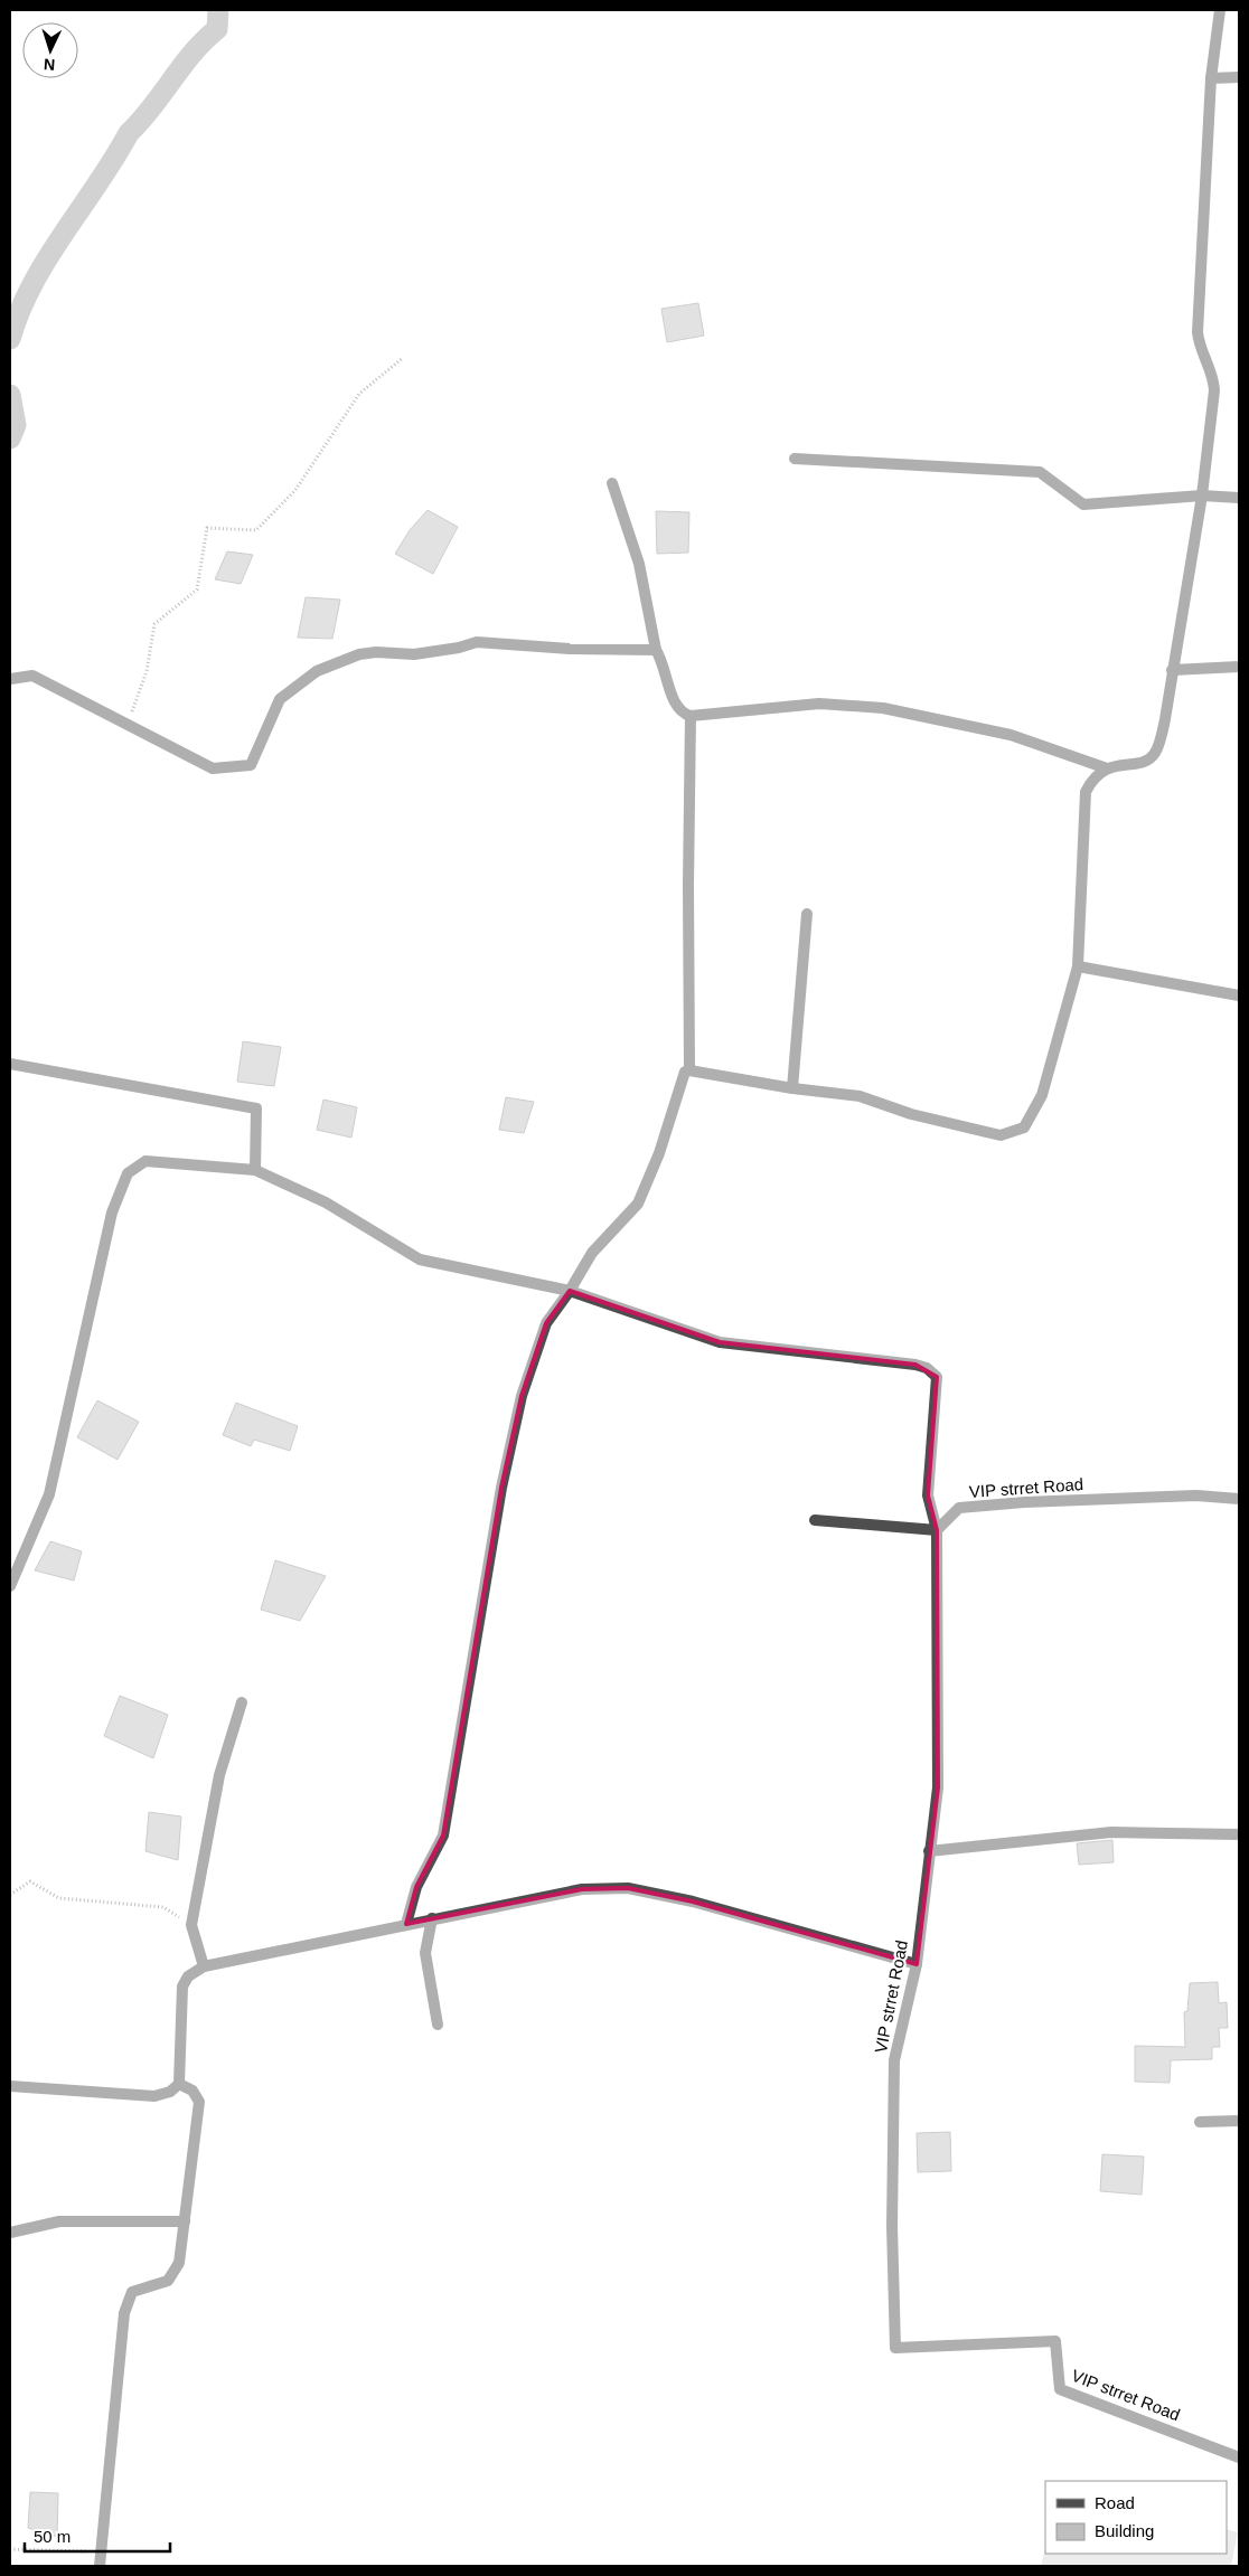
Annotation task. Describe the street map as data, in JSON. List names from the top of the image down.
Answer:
{
  "streets": {
    "street": ["VIP strret Road"]
  },
  "legend": ["Road", "Building"],
  "scale_bar": "50 m",
  "north": "bottom"
}
